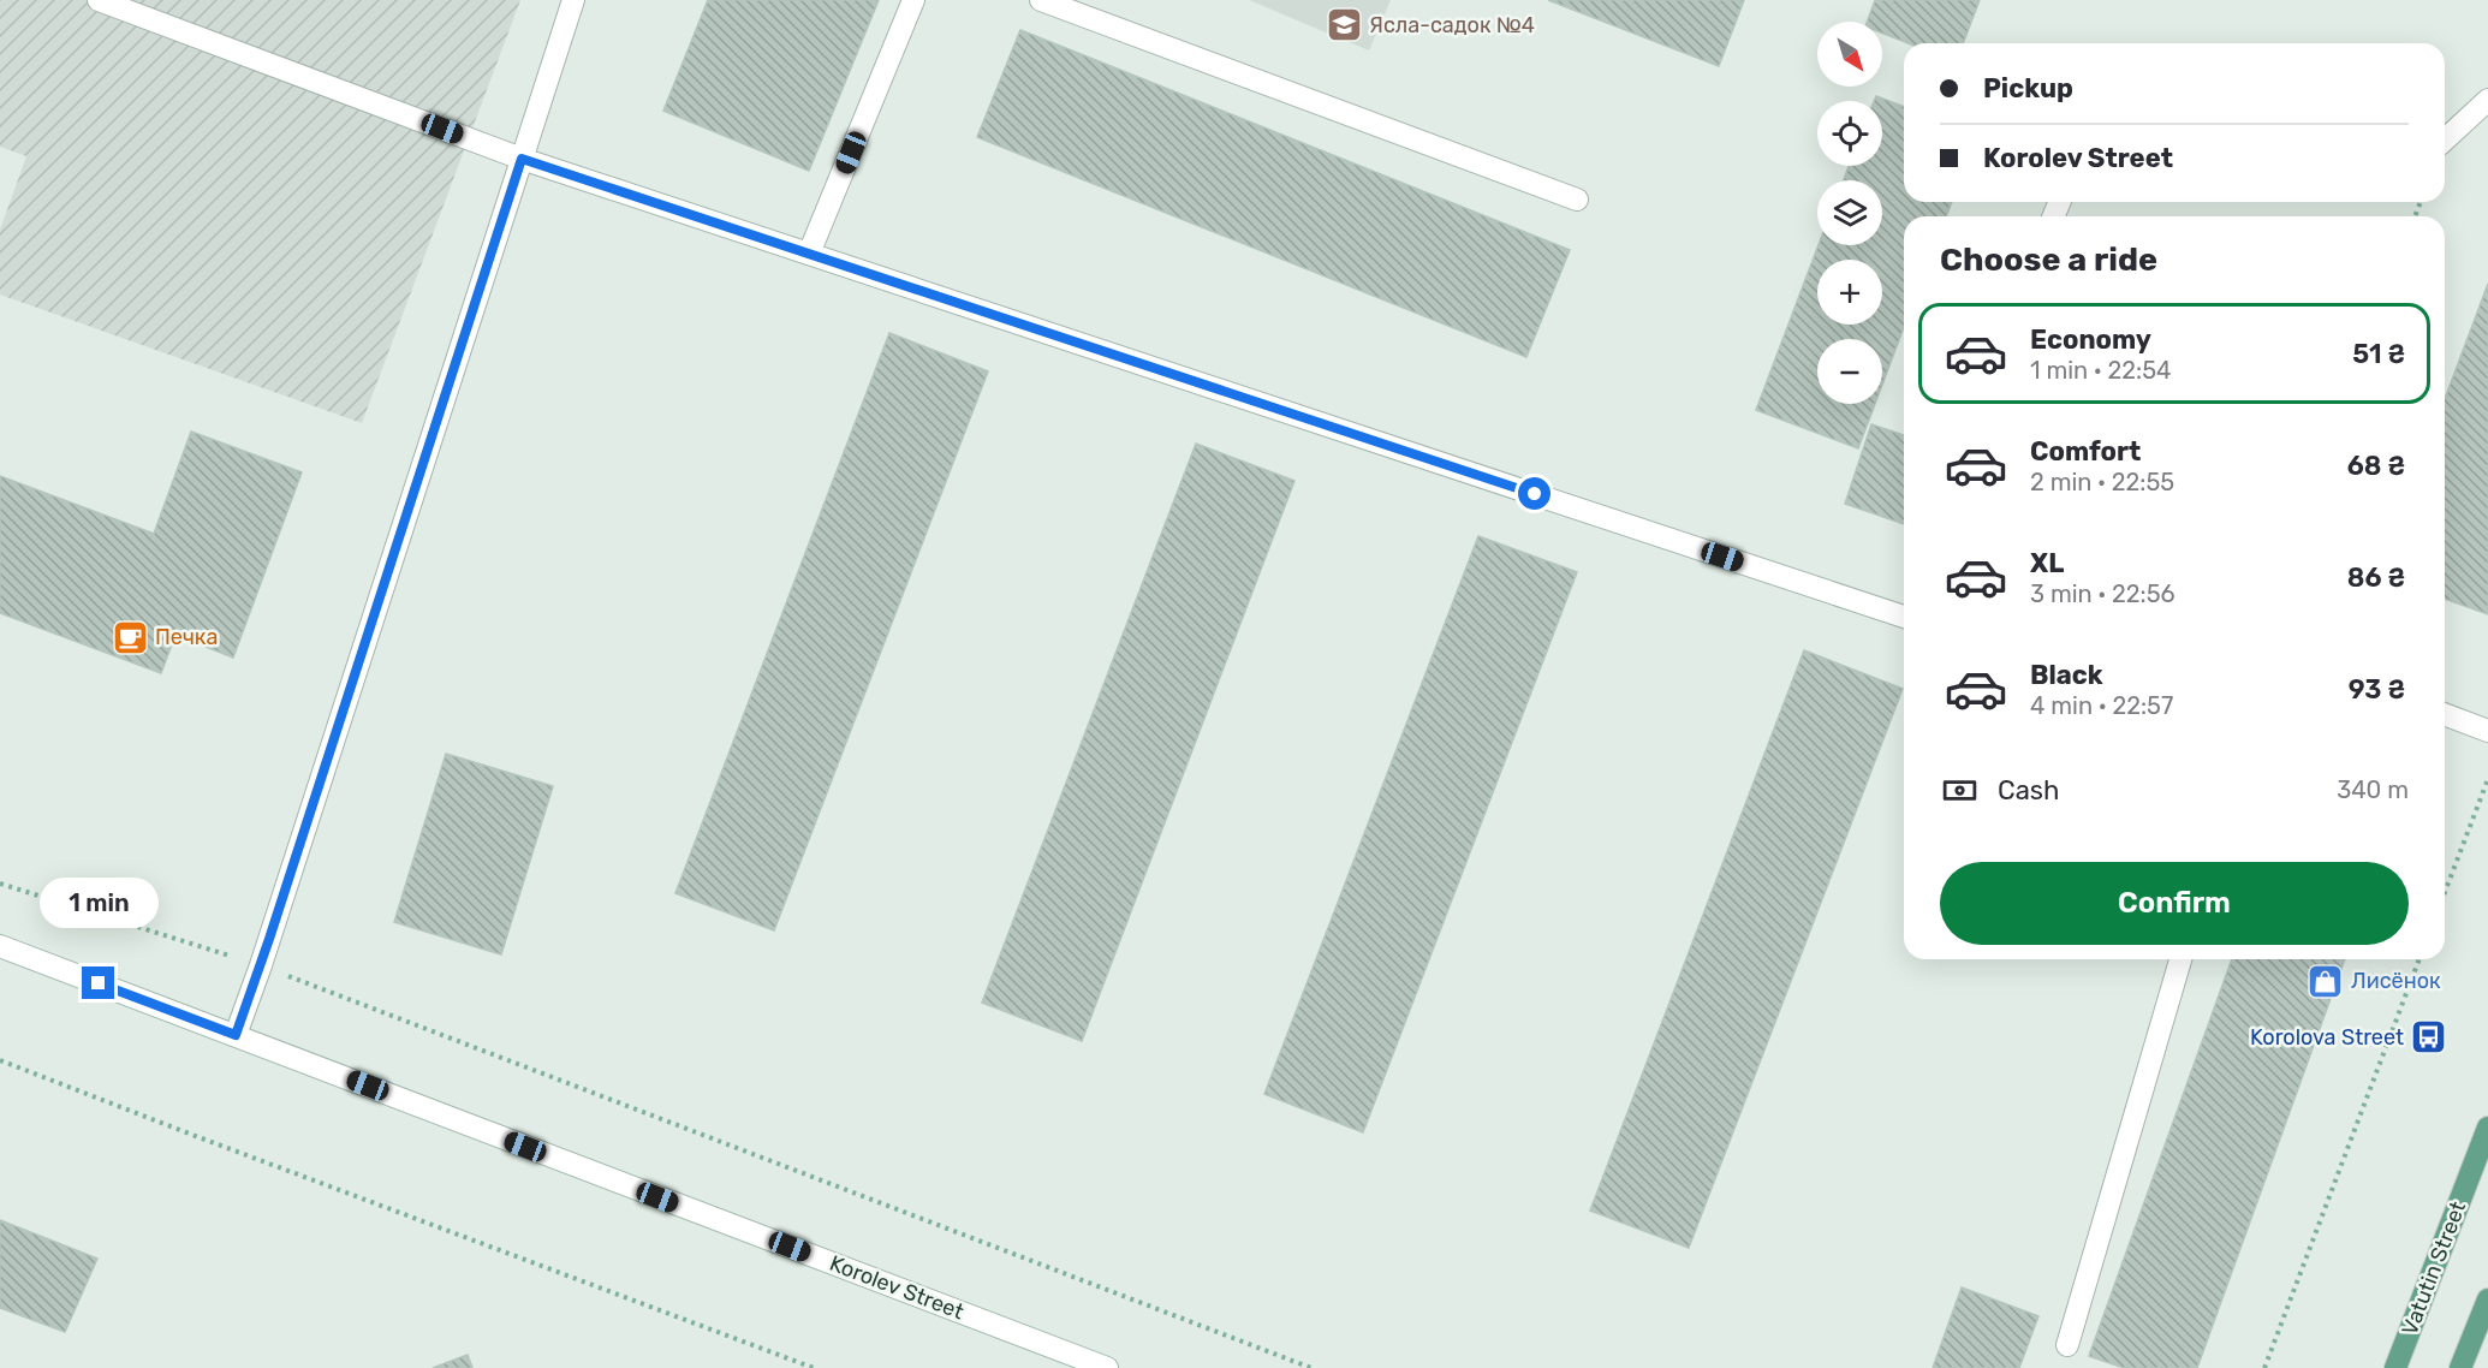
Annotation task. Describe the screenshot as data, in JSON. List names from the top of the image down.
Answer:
{
  "streets": {
    "main road": ["Vatutin Street"],
    "street": ["Korolev Street"]
  },
  "places": {
    "school or university": ["Ясла-садок №4"],
    "cafe": ["Печка"],
    "shop": ["Лисёнок"],
    "bus stop": ["Korolova Street"]
  },
  "north": "bottom right",
  "page": {
    "map_buttons": ["+", "−"],
    "banner": ["Pickup", "Korolev Street"],
    "heading": "Choose a ride",
    "list": [
      {
        "name": "Economy",
        "note": "1 min · 22:54",
        "value": "51 ₴"
      },
      {
        "name": "Comfort",
        "note": "2 min · 22:55",
        "value": "68 ₴"
      },
      {
        "name": "XL",
        "note": "3 min · 22:56",
        "value": "86 ₴"
      },
      {
        "name": "Black",
        "note": "4 min · 22:57",
        "value": "93 ₴"
      }
    ],
    "pay": ["Cash", "340 m"],
    "buttons": "Confirm",
    "bubble": "1 min"
  }
}
